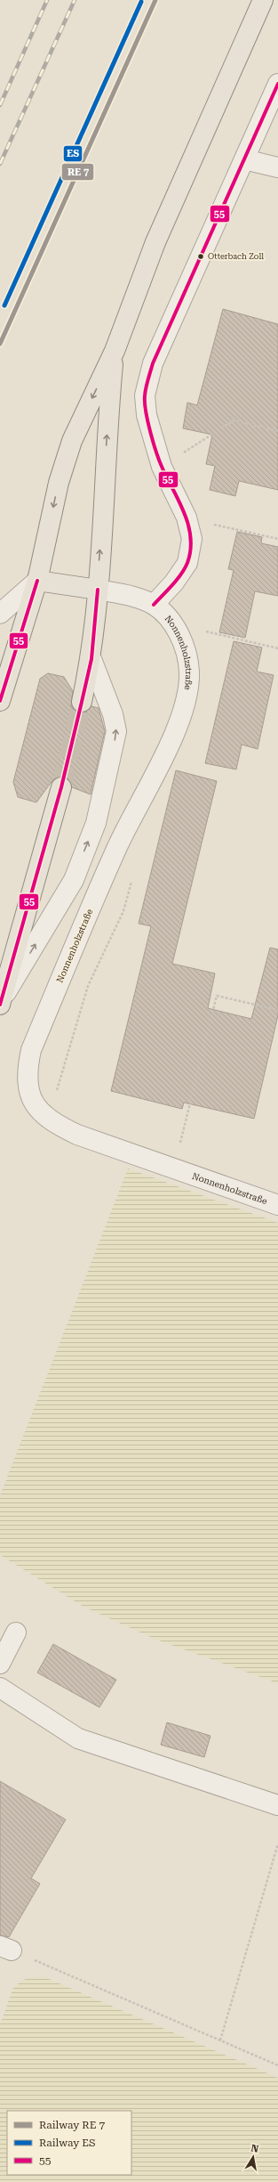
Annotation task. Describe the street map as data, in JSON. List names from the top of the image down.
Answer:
{
  "streets": {
    "street": ["Nonnenholzstraße"]
  },
  "places": ["Otterbach Zoll"],
  "lines": ["rail line ES", "transit line 55"],
  "legend": ["Railway RE 7", "Railway ES", "55"],
  "north": "top"
}
